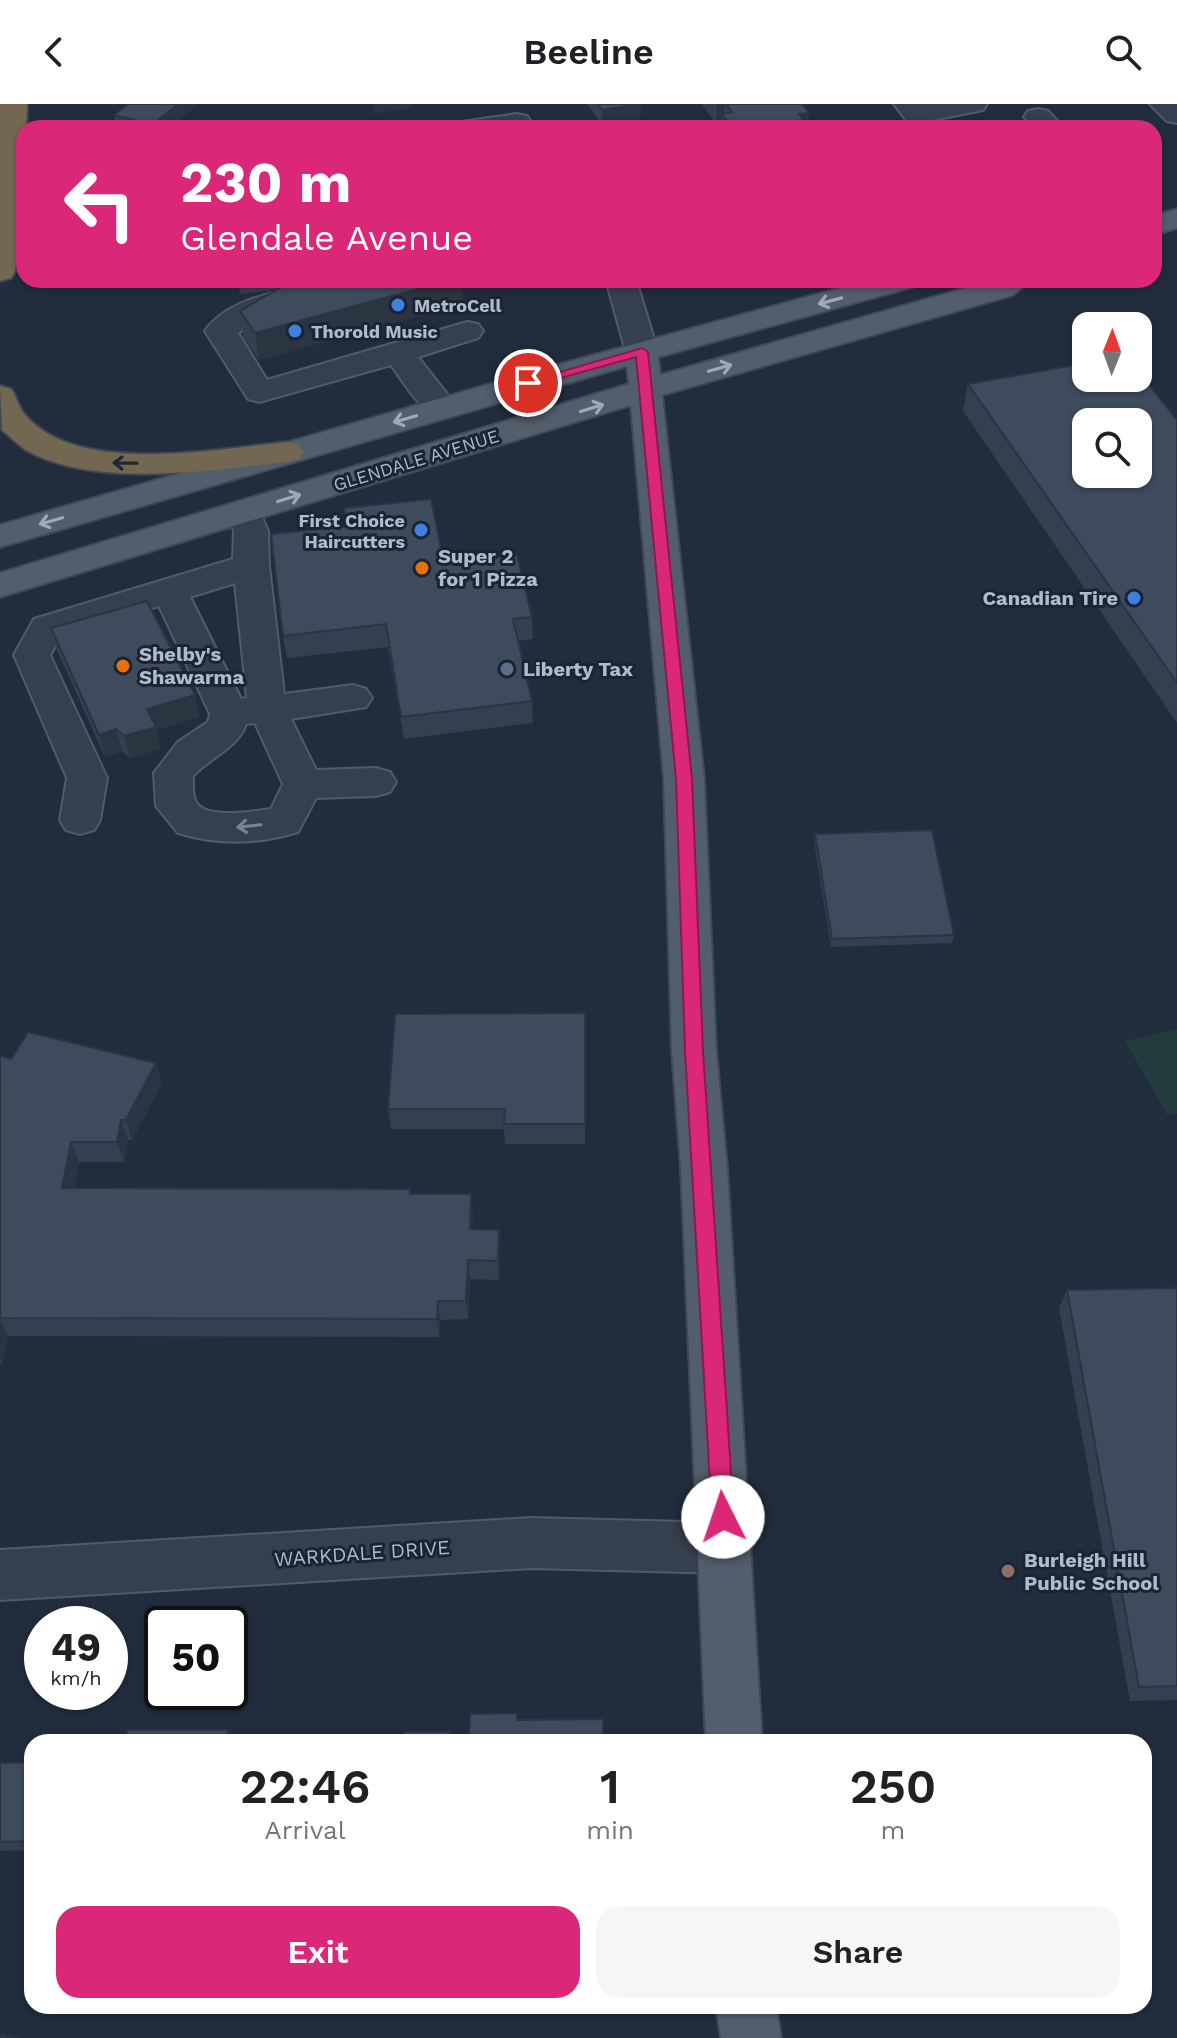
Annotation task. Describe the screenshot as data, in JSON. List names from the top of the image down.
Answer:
{
  "streets": {
    "main road": ["GLENDALE AVENUE"],
    "street": ["WARKDALE DRIVE"]
  },
  "places": [
    "MetroCell",
    "Thorold Music",
    "First Choice Haircutters",
    "Super 2 for 1 Pizza",
    "Canadian Tire",
    "Shelby's Shawarma",
    "Liberty Tax",
    "Burleigh Hill Public School"
  ],
  "north": "top",
  "page": {
    "header": "Beeline",
    "turn": ["230 m", "Glendale Avenue"],
    "speed": "49 km/h",
    "limit": "50",
    "eta": [
      "22:46",
      "Arrival",
      "1",
      "min",
      "250",
      "m"
    ],
    "buttons": ["Exit", "Share"]
  }
}
